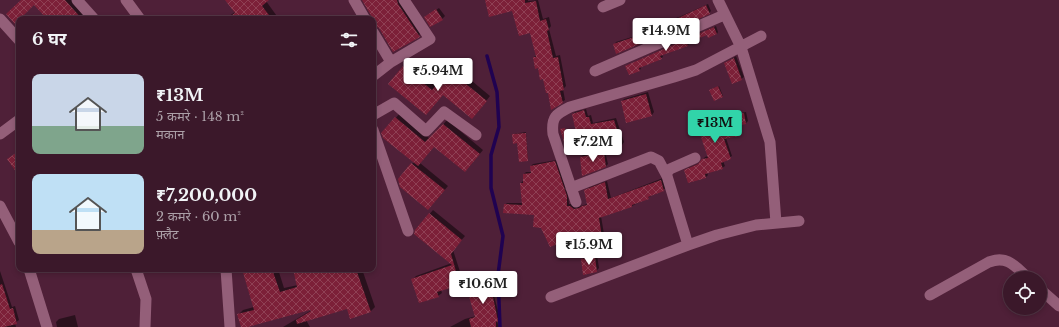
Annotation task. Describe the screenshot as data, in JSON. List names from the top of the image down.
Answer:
{
  "page": {
    "heading": "6 घर",
    "price": [
      "₹14.9M",
      "₹5.94M",
      "₹13M",
      "₹7.2M",
      "₹15.9M",
      "₹10.6M"
    ],
    "list": [
      {
        "name": "₹13M",
        "note": "5 कमरे · 148 m² · मकान"
      },
      {
        "name": "₹7,200,000",
        "note": "2 कमरे · 60 m² · फ़्लैट"
      }
    ]
  }
}
